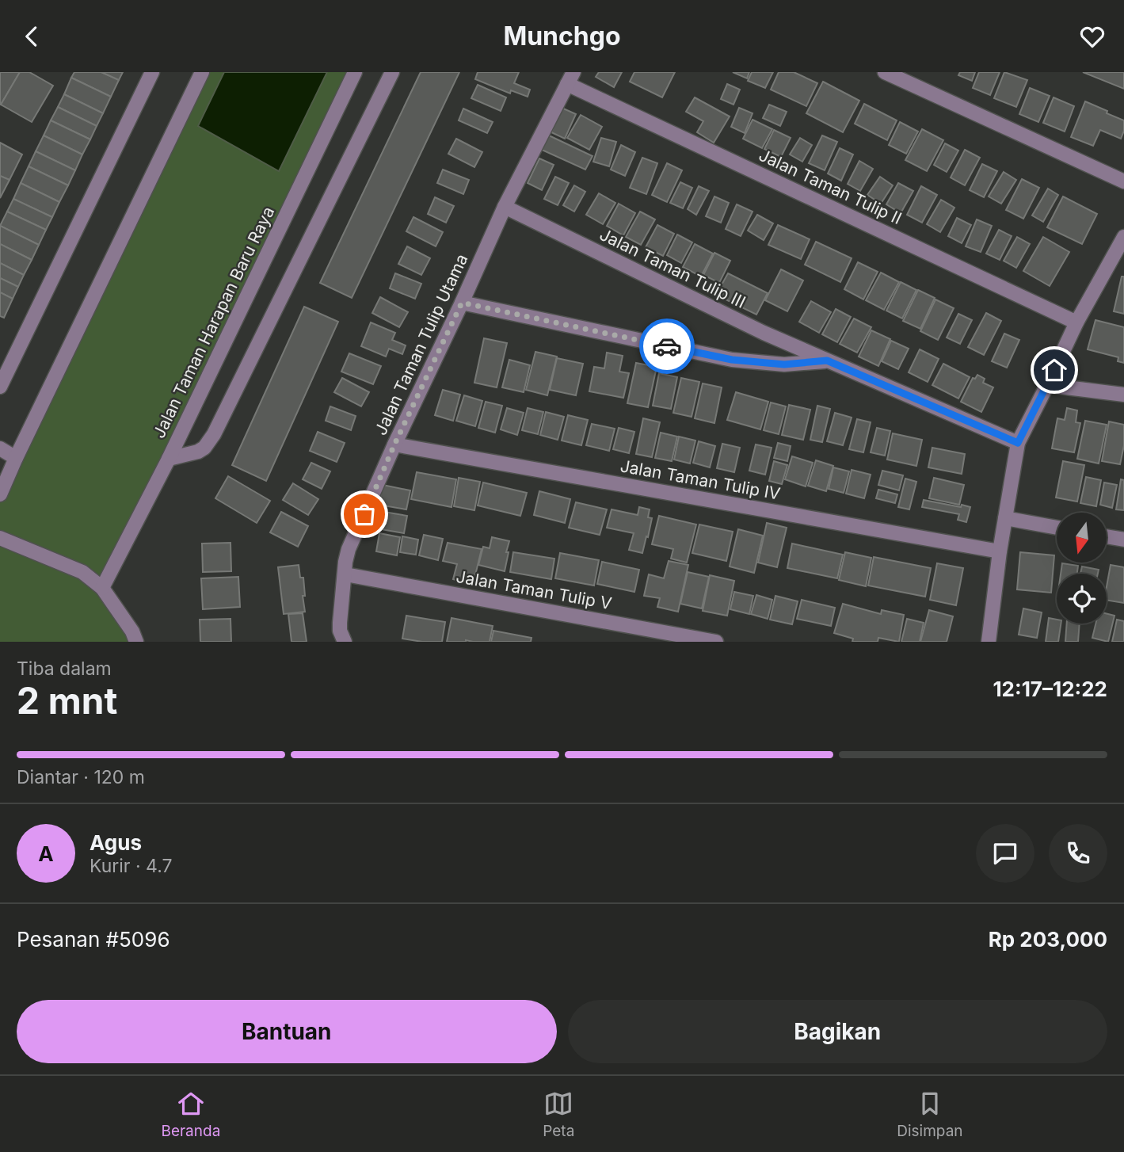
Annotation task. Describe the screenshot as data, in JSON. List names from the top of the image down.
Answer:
{
  "streets": {
    "street": [
      "Jalan Taman Tulip II",
      "Jalan Taman Tulip III",
      "Jalan Taman Harapan Baru Raya",
      "Jalan Taman Tulip Utama",
      "Jalan Taman Tulip IV",
      "Jalan Taman Tulip V"
    ]
  },
  "crossings": [
    ["Jalan Taman Tulip II", "Jalan Taman Tulip Utama"],
    ["Jalan Taman Tulip III", "Jalan Taman Tulip Utama"],
    ["Jalan Taman Tulip Utama", "Jalan Taman Tulip IV"],
    ["Jalan Taman Tulip Utama", "Jalan Taman Tulip V"]
  ],
  "north": "bottom",
  "page": {
    "header": "Munchgo",
    "heading": ["2 mnt", "Tiba dalam", "12:17–12:22"],
    "panel": [
      "Agus",
      "Kurir · 4.7",
      "Pesanan #5096",
      "Rp 203,000"
    ],
    "bar": "Diantar · 120 m",
    "round": "A",
    "buttons": ["Bantuan", "Bagikan"],
    "tabs": ["Beranda", "Peta", "Disimpan"]
  }
}
